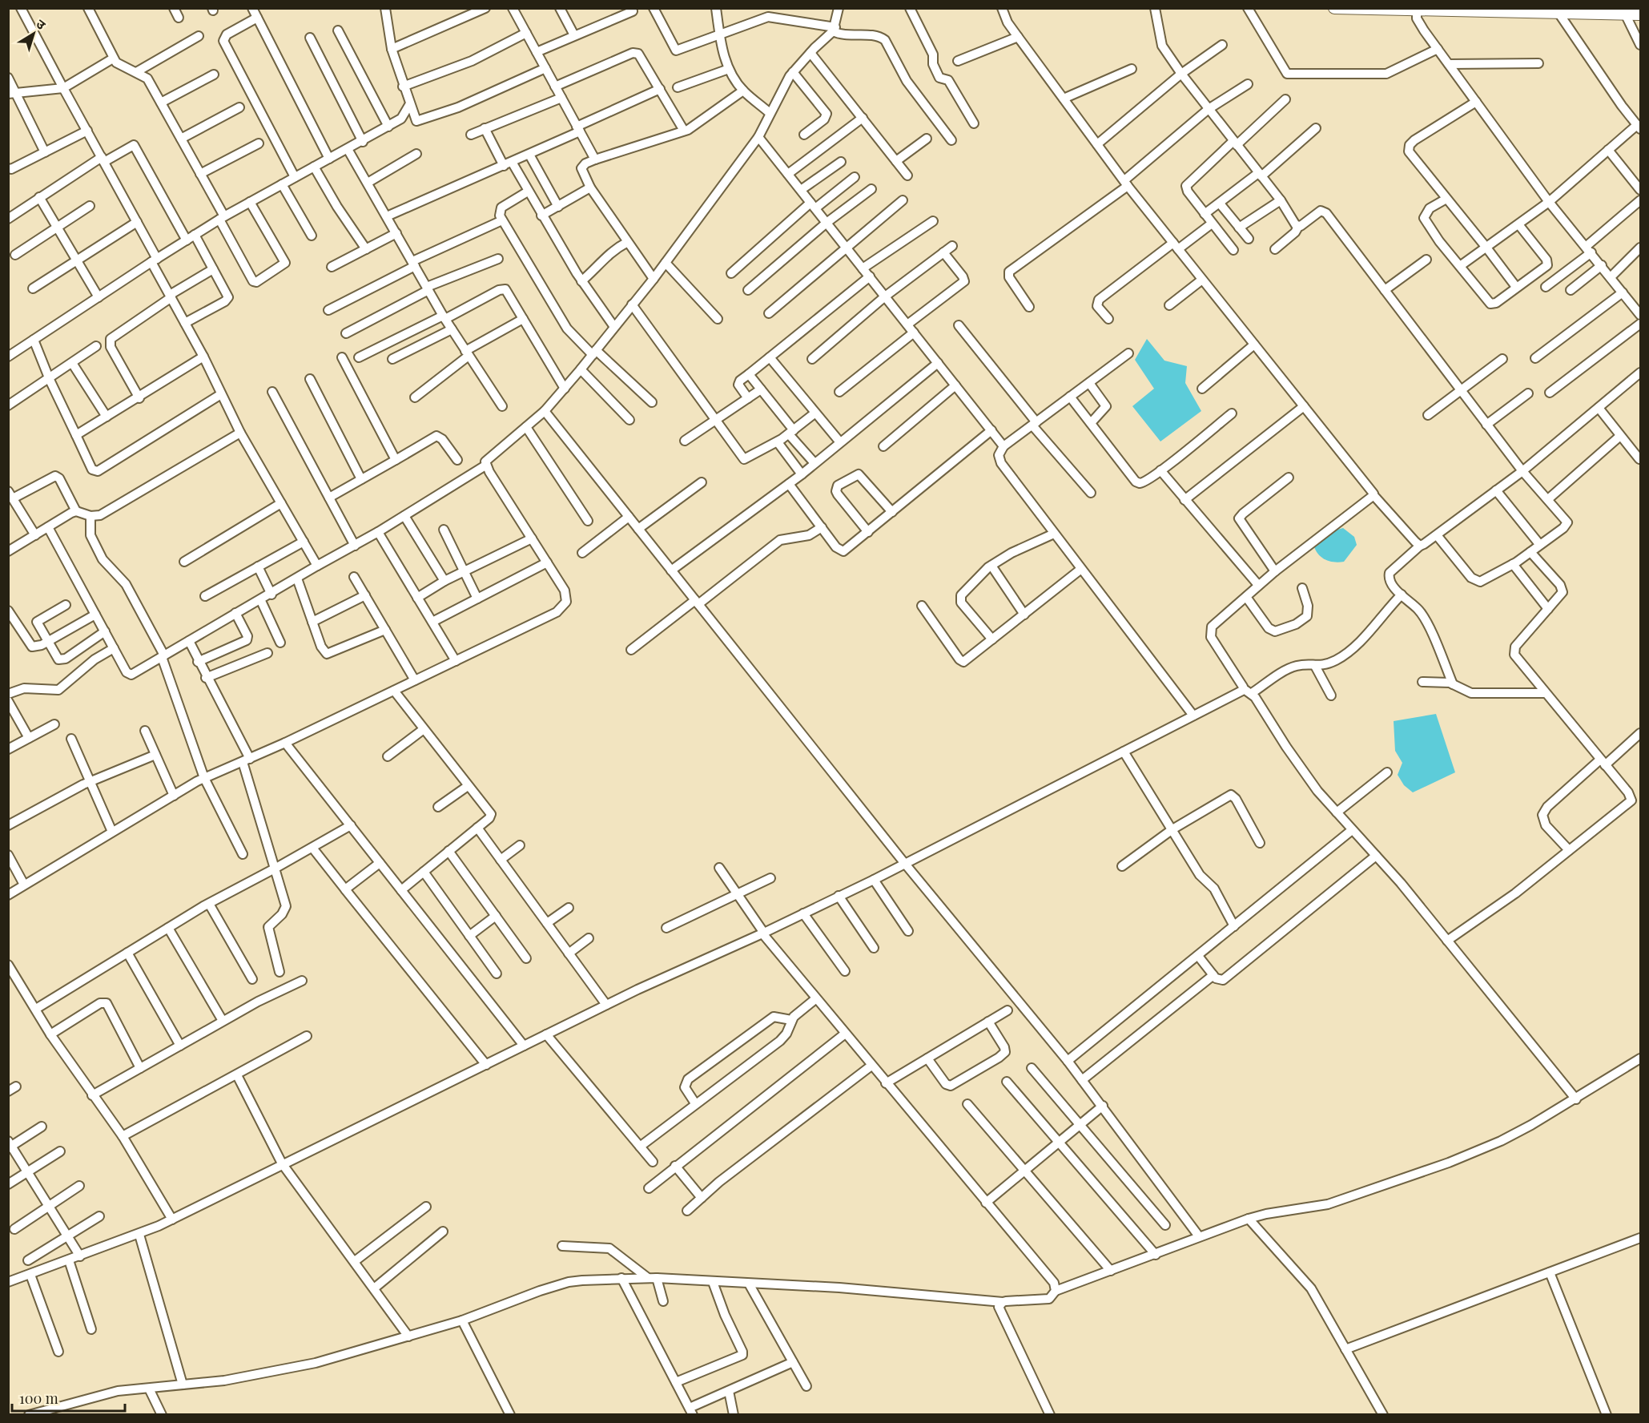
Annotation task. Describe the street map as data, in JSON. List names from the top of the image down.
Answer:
{
  "scale_bar": "100 m",
  "north": "top right"
}
